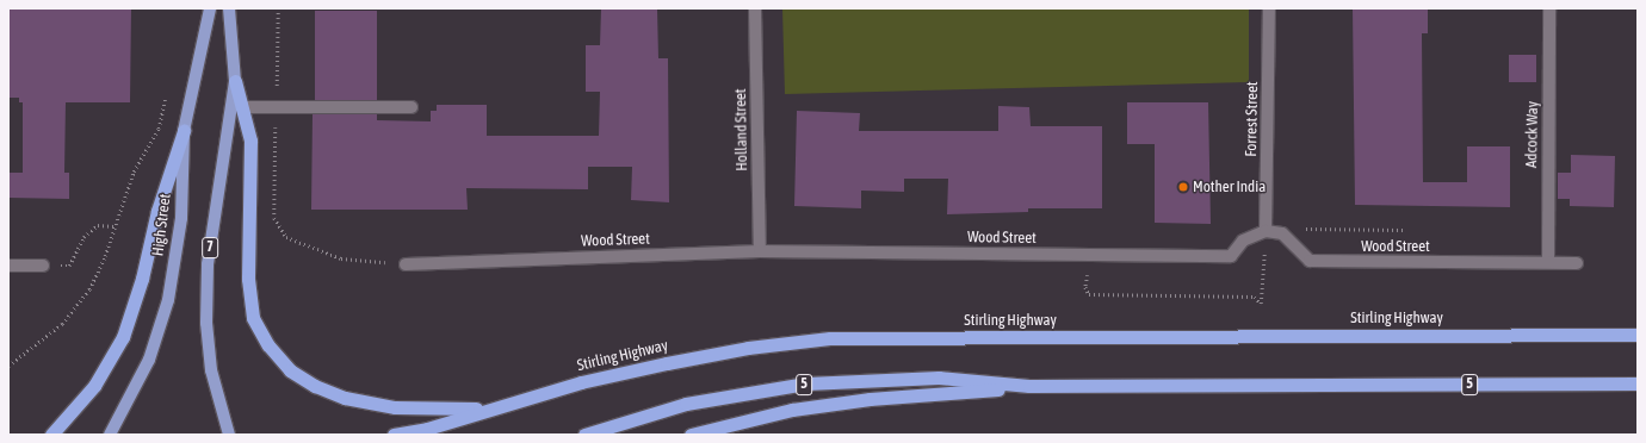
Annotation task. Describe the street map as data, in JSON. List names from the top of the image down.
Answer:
{
  "streets": {
    "highway": ["7", "Stirling Highway", "5"],
    "main road": ["High Street"],
    "street": [
      "Forrest Street",
      "Holland Street",
      "Adcock Way",
      "Wood Street"
    ]
  },
  "crossings": [
    ["Forrest Street", "Wood Street"],
    ["Holland Street", "Wood Street"],
    ["Adcock Way", "Wood Street"],
    ["High Street", "7"]
  ],
  "places": ["Mother India"]
}
